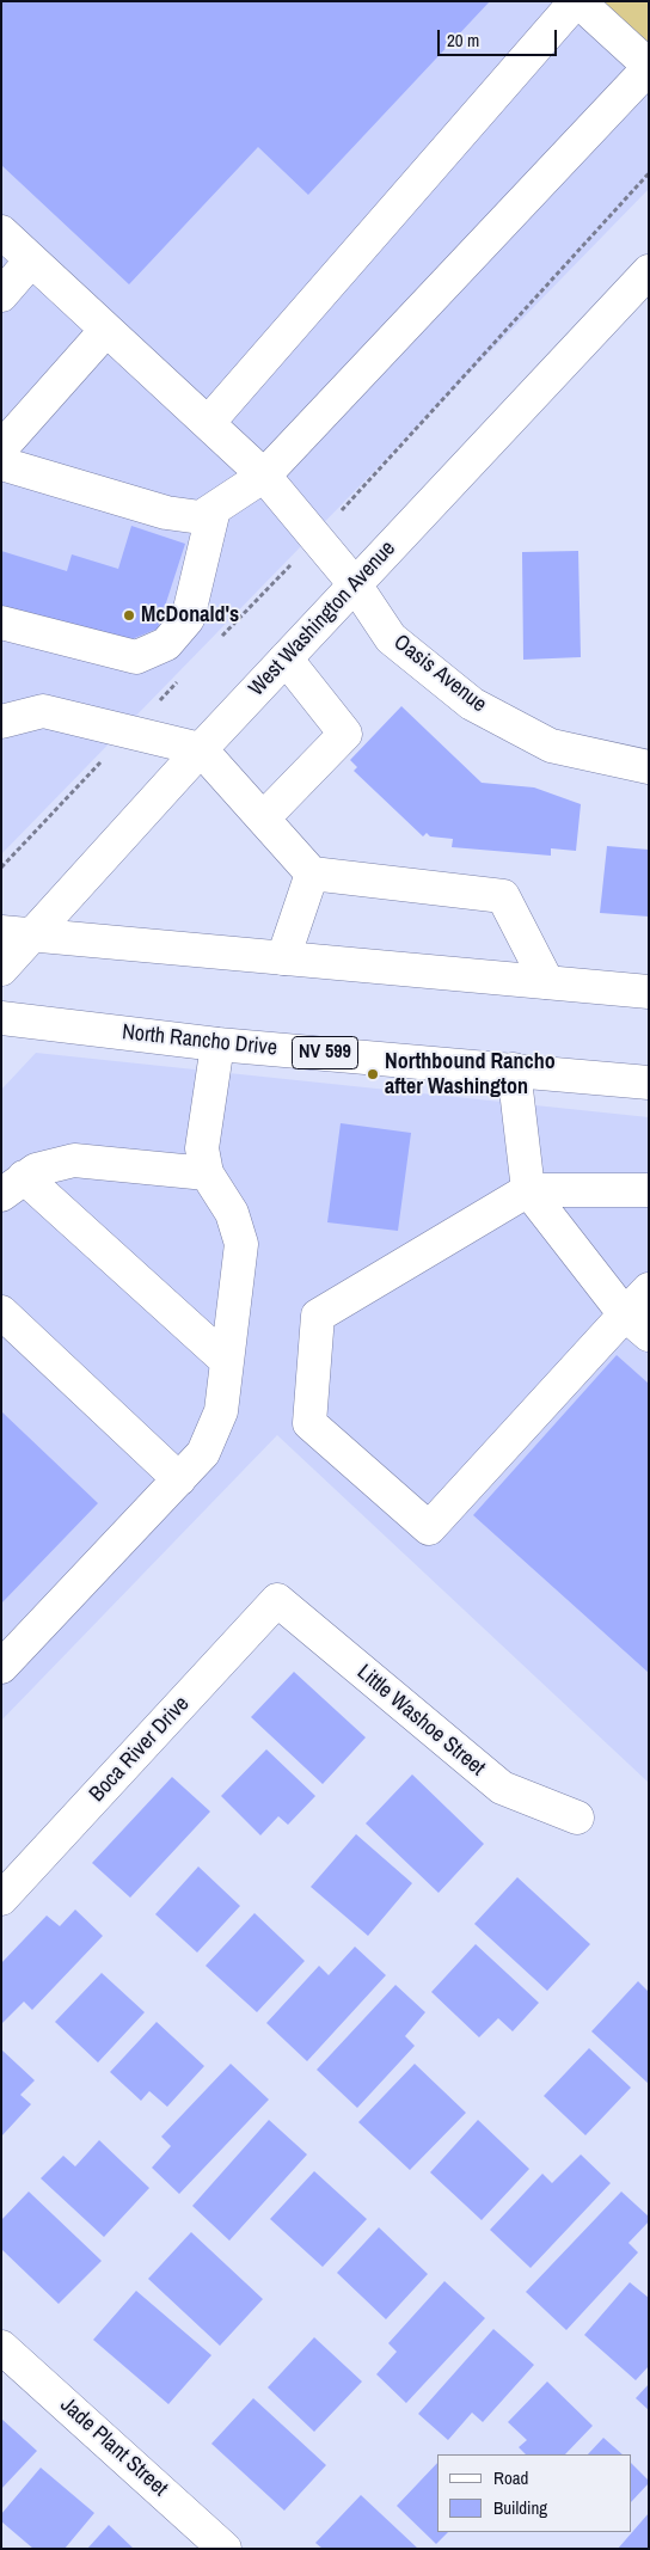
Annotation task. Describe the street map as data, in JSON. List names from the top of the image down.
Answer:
{
  "streets": {
    "main road": [
      "West Washington Avenue",
      "Oasis Avenue",
      "North Rancho Drive",
      "NV 599",
      "Little Washoe Street",
      "Boca River Drive",
      "Jade Plant Street"
    ]
  },
  "crossings": [
    ["West Washington Avenue", "Oasis Avenue"],
    ["Little Washoe Street", "Boca River Drive"]
  ],
  "places": ["McDonald's", "Northbound Rancho after Washington"],
  "legend": ["Road", "Building"],
  "scale_bar": "20 m"
}
